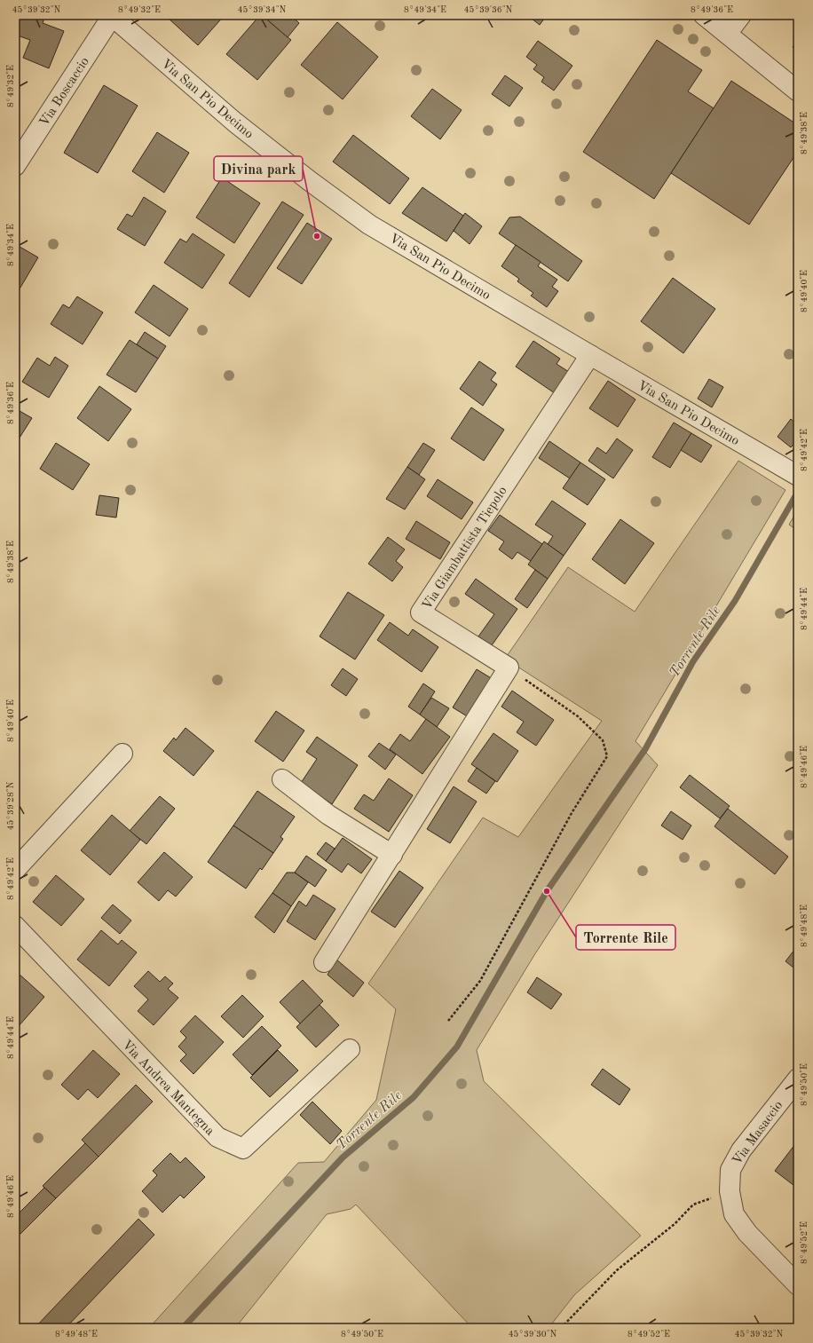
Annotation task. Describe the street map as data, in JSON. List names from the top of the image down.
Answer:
{
  "streets": {
    "street": [
      "Via Boscaccio",
      "Via San Pio Decimo",
      "Via Giambattista Tiepolo",
      "Via Andrea Mantegna",
      "Via Masaccio"
    ]
  },
  "crossings": [
    ["Via Boscaccio", "Via San Pio Decimo"],
    ["Via San Pio Decimo", "Via Giambattista Tiepolo"]
  ],
  "water": ["Torrente Rile"],
  "places": ["Divina park", "Torrente Rile"],
  "coordinates": [
    "45°39'32\"N",
    "8°49'32\"E",
    "45°39'34\"N",
    "8°49'34\"E",
    "45°39'36\"N",
    "8°49'36\"E",
    "8°49'38\"E",
    "8°49'40\"E",
    "8°49'42\"E",
    "8°49'44\"E",
    "8°49'46\"E",
    "45°39'28\"N",
    "8°49'48\"E",
    "8°49'50\"E",
    "8°49'52\"E",
    "45°39'30\"N"
  ]
}
